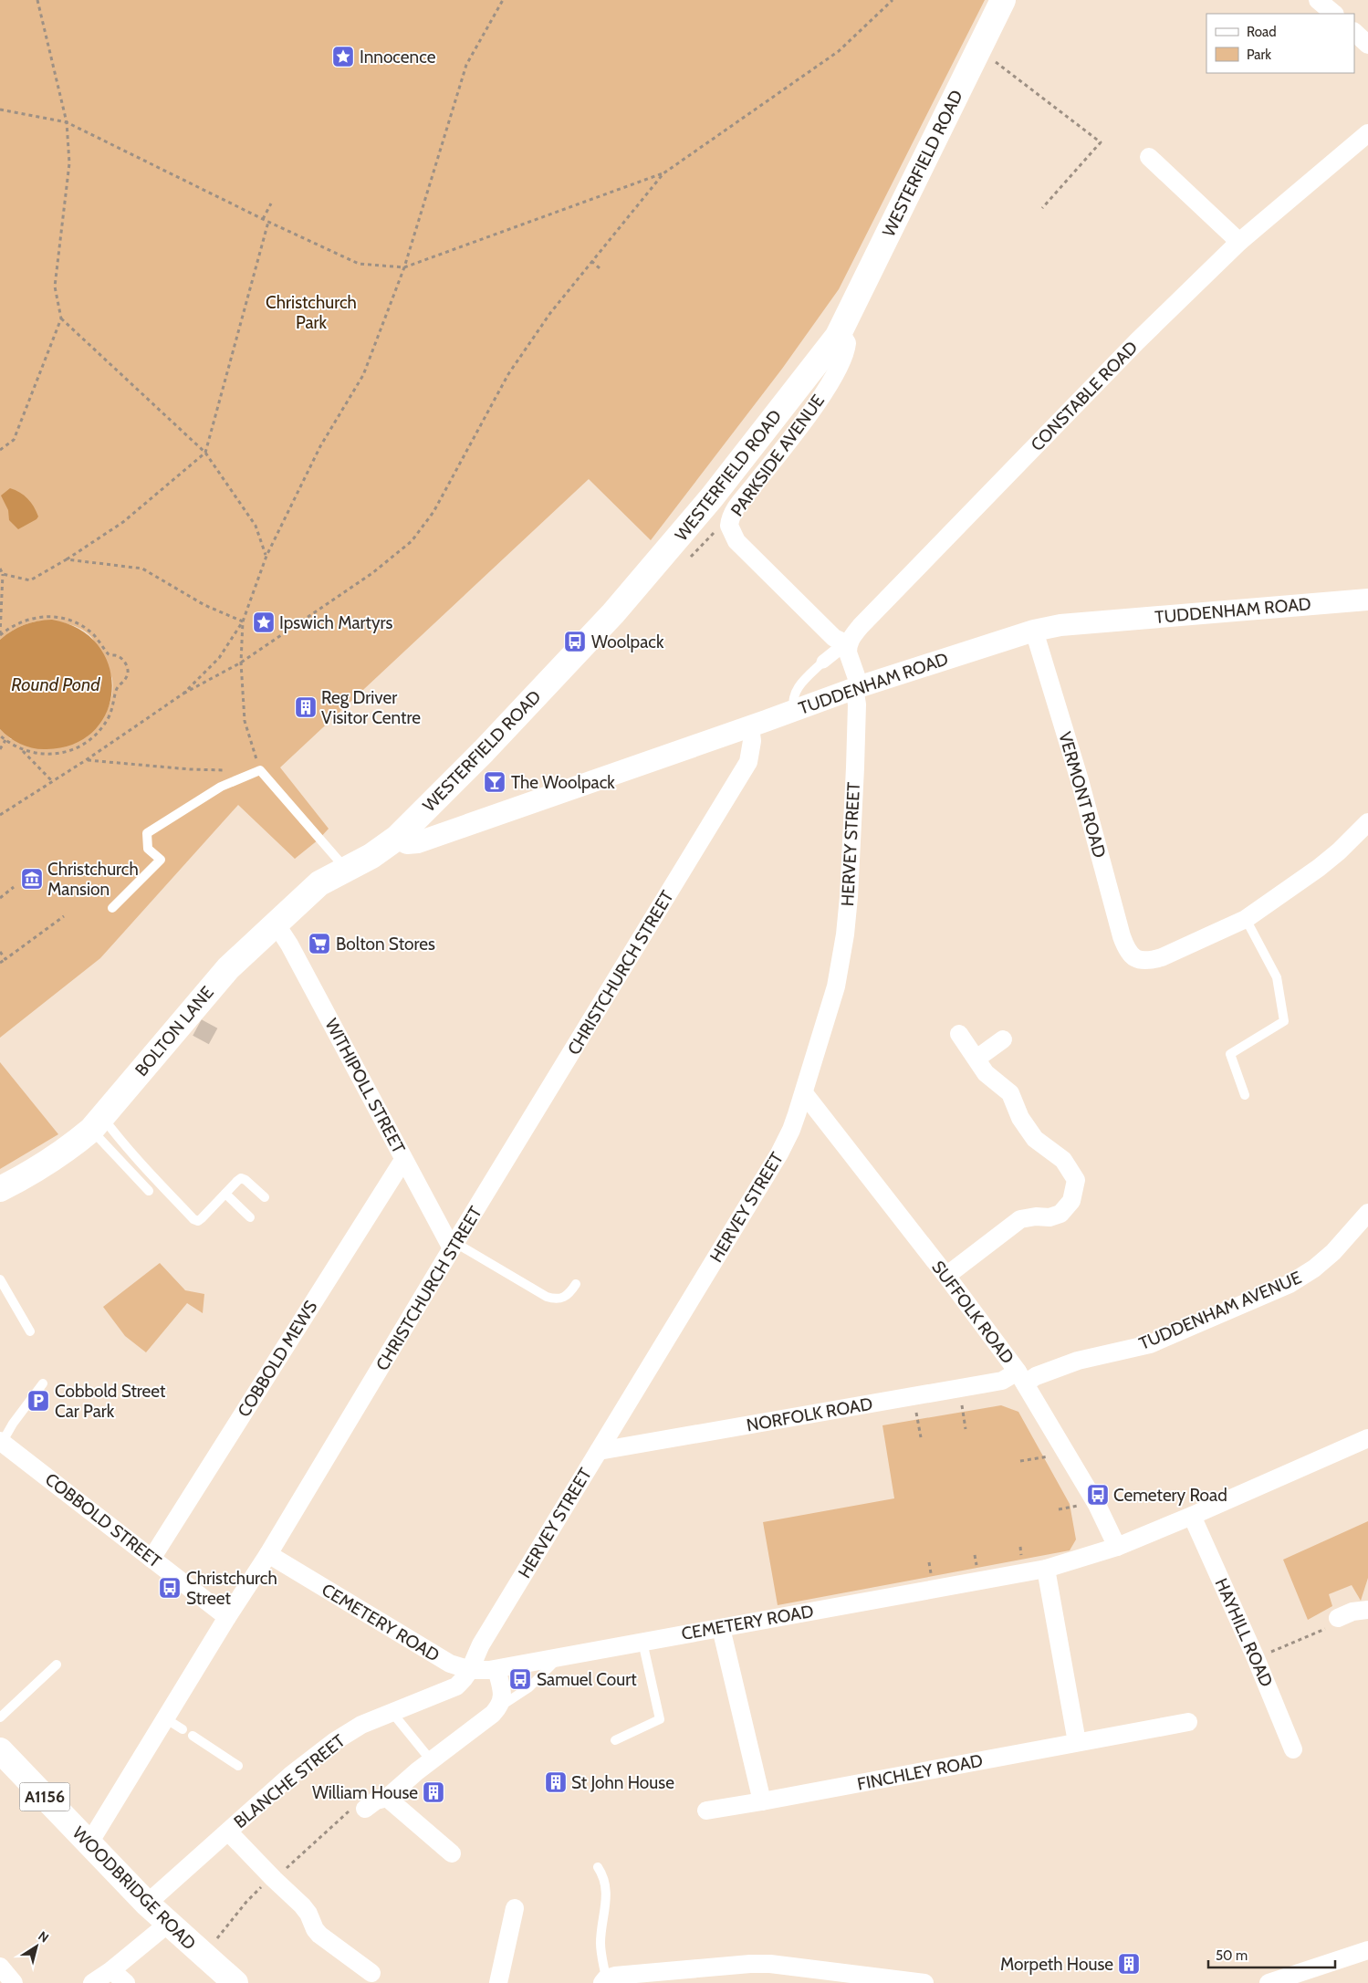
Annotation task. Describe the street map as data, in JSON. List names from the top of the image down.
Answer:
{
  "streets": {
    "main road": [
      "WESTERFIELD ROAD",
      "BOLTON LANE",
      "A1156",
      "WOODBRIDGE ROAD"
    ],
    "street": [
      "CONSTABLE ROAD",
      "PARKSIDE AVENUE",
      "TUDDENHAM ROAD",
      "VERMONT ROAD",
      "HERVEY STREET",
      "CHRISTCHURCH STREET",
      "WITHIPOLL STREET",
      "TUDDENHAM AVENUE",
      "SUFFOLK ROAD",
      "COBBOLD MEWS",
      "NORFOLK ROAD",
      "COBBOLD STREET",
      "CEMETERY ROAD",
      "HAYHILL ROAD",
      "FINCHLEY ROAD",
      "BLANCHE STREET"
    ]
  },
  "crossings": [
    ["WESTERFIELD ROAD", "PARKSIDE AVENUE"],
    ["WESTERFIELD ROAD", "TUDDENHAM ROAD"],
    ["WESTERFIELD ROAD", "BOLTON LANE"],
    ["CONSTABLE ROAD", "PARKSIDE AVENUE"],
    ["TUDDENHAM ROAD", "VERMONT ROAD"],
    ["TUDDENHAM ROAD", "HERVEY STREET"],
    ["TUDDENHAM ROAD", "CHRISTCHURCH STREET"],
    ["HERVEY STREET", "SUFFOLK ROAD"],
    ["HERVEY STREET", "NORFOLK ROAD"],
    ["HERVEY STREET", "CEMETERY ROAD"],
    ["HERVEY STREET", "BLANCHE STREET"],
    ["CHRISTCHURCH STREET", "WITHIPOLL STREET"],
    ["CHRISTCHURCH STREET", "COBBOLD STREET"],
    ["CHRISTCHURCH STREET", "CEMETERY ROAD"],
    ["CHRISTCHURCH STREET", "WOODBRIDGE ROAD"],
    ["BOLTON LANE", "WITHIPOLL STREET"],
    ["WITHIPOLL STREET", "COBBOLD MEWS"],
    ["TUDDENHAM AVENUE", "SUFFOLK ROAD"],
    ["TUDDENHAM AVENUE", "NORFOLK ROAD"],
    ["SUFFOLK ROAD", "NORFOLK ROAD"],
    ["SUFFOLK ROAD", "CEMETERY ROAD"],
    ["COBBOLD MEWS", "COBBOLD STREET"],
    ["CEMETERY ROAD", "HAYHILL ROAD"],
    ["CEMETERY ROAD", "BLANCHE STREET"],
    ["BLANCHE STREET", "WOODBRIDGE ROAD"]
  ],
  "water": ["Round Pond"],
  "parks": ["Christchurch Park"],
  "places": {
    "place": ["Innocence", "Ipswich Martyrs"],
    "bus stop": [
      "Woolpack",
      "Cemetery Road",
      "Christchurch Street",
      "Samuel Court"
    ],
    "building": [
      "Reg Driver Visitor Centre",
      "St John House",
      "William House",
      "Morpeth House"
    ],
    "bar": ["The Woolpack"],
    "museum": ["Christchurch Mansion"],
    "supermarket": ["Bolton Stores"],
    "parking": ["Cobbold Street Car Park"]
  },
  "legend": ["Road", "Park"],
  "scale_bar": "50 m",
  "north": "top right"
}
